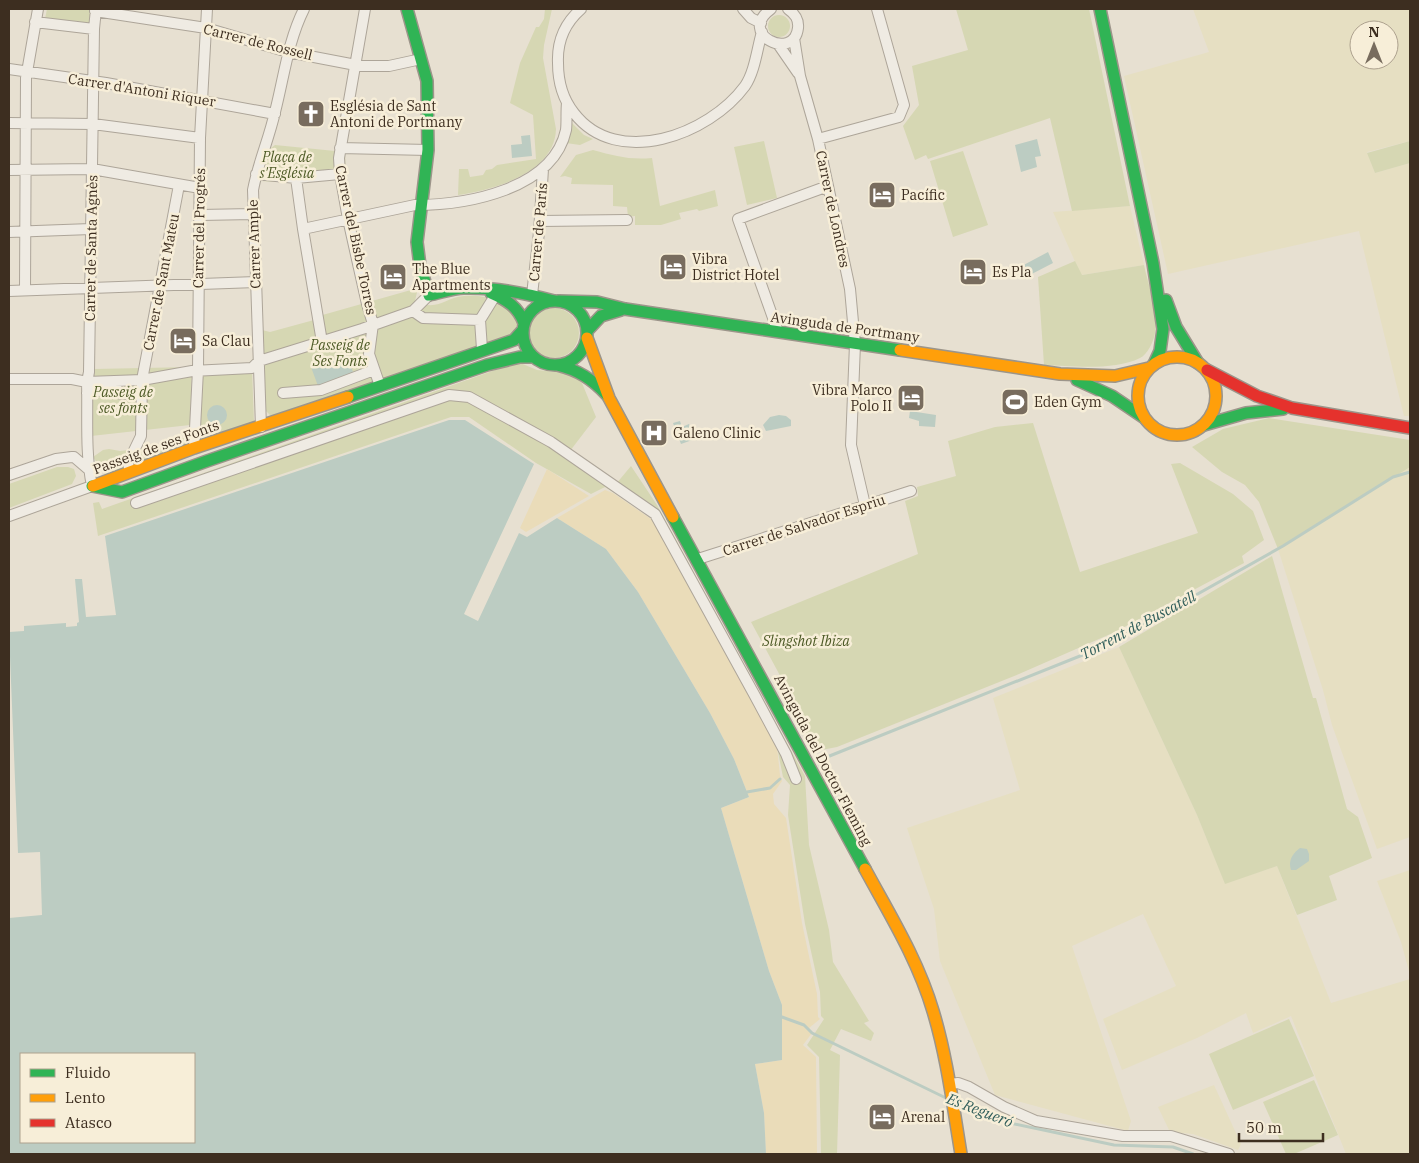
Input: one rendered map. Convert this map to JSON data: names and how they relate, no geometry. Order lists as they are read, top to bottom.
{
  "streets": {
    "main road": ["Avinguda de Portmany", "Passeig de ses Fonts", "Avinguda del Doctor Fleming"],
    "street": [
      "Carrer de Rossell",
      "Carrer d'Antoni Riquer",
      "Carrer de Londres",
      "Carrer del Progrés",
      "Carrer de París",
      "Carrer del Bisbe Torres",
      "Carrer Ample",
      "Carrer de Santa Agnès",
      "Carrer de Sant Mateu",
      "Carrer de Salvador Espriu"
    ]
  },
  "crossings": [
    ["Carrer de Rossell", "Carrer del Progrés"],
    ["Carrer de Rossell", "Carrer del Bisbe Torres"],
    ["Carrer de Rossell", "Carrer Ample"],
    ["Carrer de Rossell", "Carrer de Santa Agnès"],
    ["Carrer d'Antoni Riquer", "Carrer del Progrés"],
    ["Carrer d'Antoni Riquer", "Carrer Ample"],
    ["Carrer d'Antoni Riquer", "Carrer de Santa Agnès"],
    ["Carrer de Londres", "Avinguda de Portmany"],
    ["Carrer de Londres", "Carrer de Salvador Espriu"],
    ["Carrer del Progrés", "Passeig de ses Fonts"],
    ["Carrer Ample", "Passeig de ses Fonts"],
    ["Carrer de Santa Agnès", "Passeig de ses Fonts"],
    ["Avinguda de Portmany", "Passeig de ses Fonts"],
    ["Avinguda de Portmany", "Avinguda del Doctor Fleming"],
    ["Passeig de ses Fonts", "Avinguda del Doctor Fleming"],
    ["Carrer de Salvador Espriu", "Avinguda del Doctor Fleming"]
  ],
  "water": ["Torrent de Buscatell", "Es Regueró"],
  "parks": [
    "Plaça de s'Església",
    "Passeig de Ses Fonts",
    "Passeig de ses fonts",
    "Slingshot Ibiza"
  ],
  "places": {
    "church": ["Església de Sant Antoni de Portmany"],
    "hotel": [
      "Pacífic",
      "Vibra District Hotel",
      "Es Pla",
      "The Blue Apartments",
      "Sa Clau",
      "Vibra Marco Polo II",
      "Arenal"
    ],
    "sports": ["Eden Gym"],
    "hospital": ["Galeno Clinic"]
  },
  "legend": ["Fluido", "Lento", "Atasco"],
  "scale_bar": "50 m",
  "north": "top"
}
